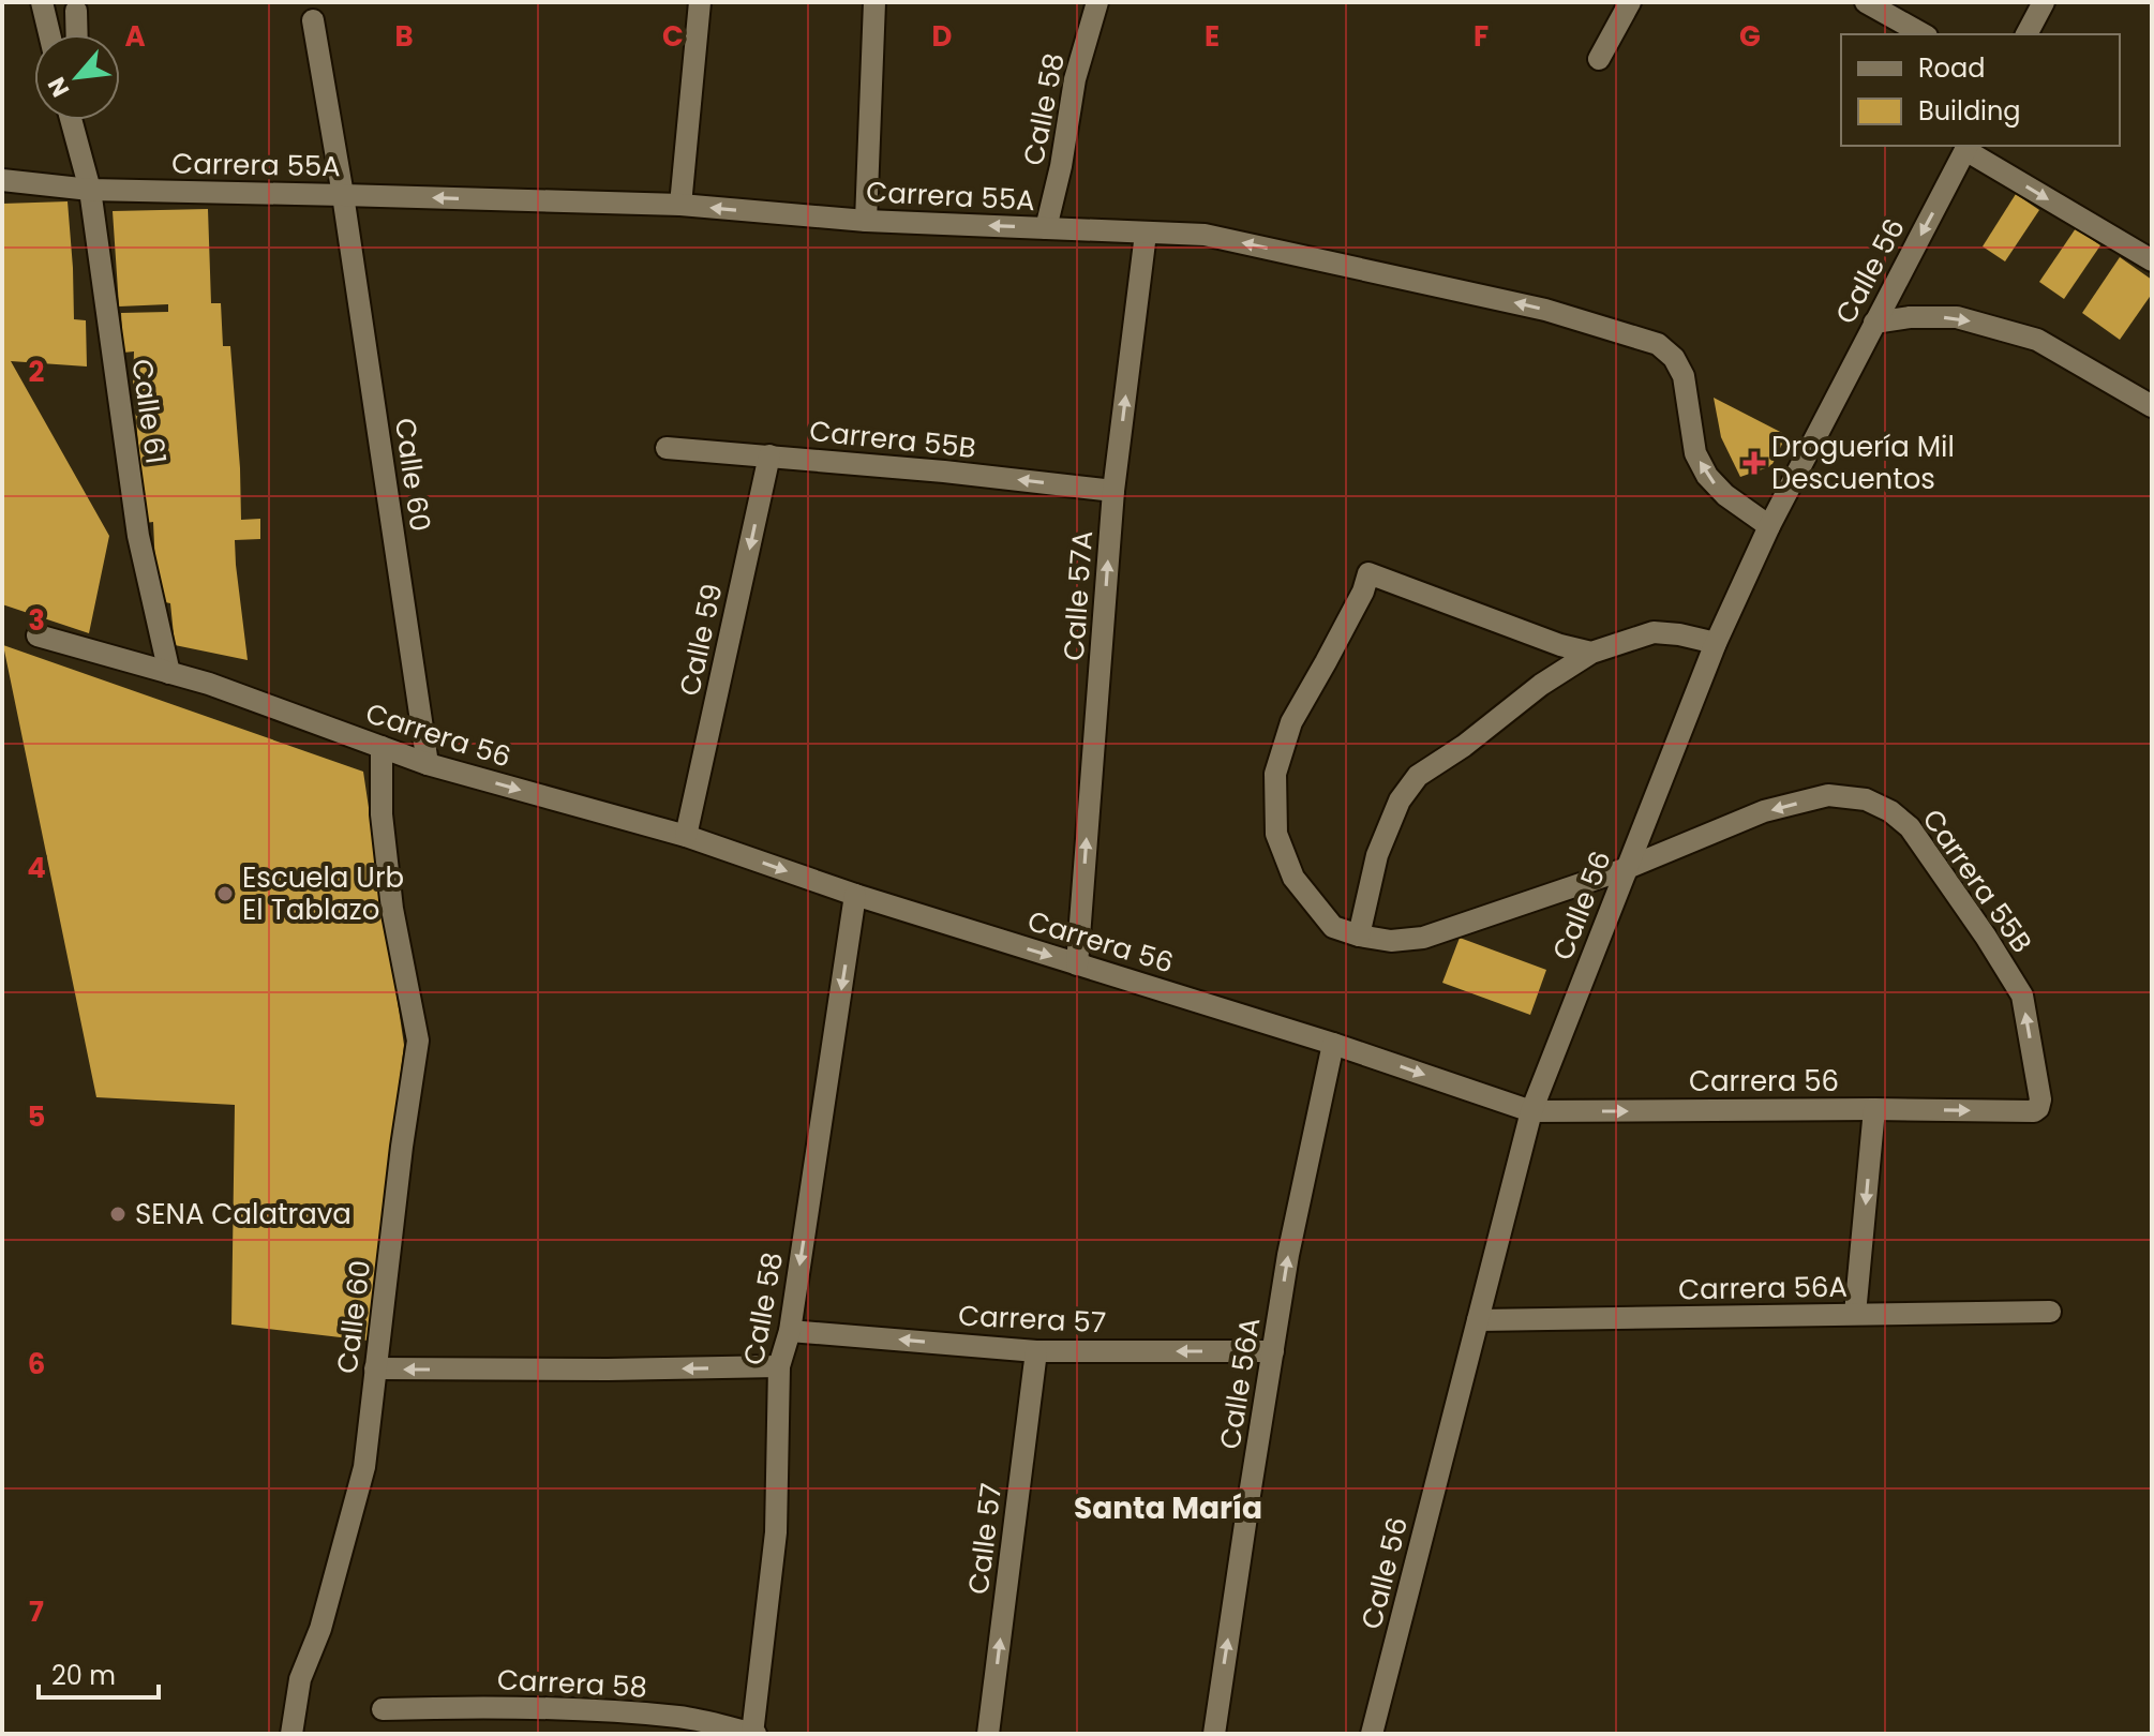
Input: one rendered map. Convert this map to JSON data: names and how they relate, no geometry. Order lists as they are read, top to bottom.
{
  "streets": {
    "street": [
      "Calle 58",
      "Carrera 55A",
      "Calle 56",
      "Calle 61",
      "Carrera 55B",
      "Calle 60",
      "Calle 57A",
      "Calle 59",
      "Carrera 56",
      "Carrera 56A",
      "Carrera 57",
      "Calle 56A",
      "Calle 57",
      "Carrera 58"
    ]
  },
  "crossings": [
    ["Calle 58", "Carrera 55A"],
    ["Calle 58", "Carrera 56"],
    ["Calle 58", "Carrera 57"],
    ["Calle 58", "Carrera 58"],
    ["Carrera 55A", "Calle 56"],
    ["Carrera 55A", "Calle 61"],
    ["Carrera 55A", "Calle 60"],
    ["Carrera 55A", "Calle 57A"],
    ["Calle 56", "Carrera 55B"],
    ["Calle 56", "Carrera 56"],
    ["Calle 56", "Carrera 56A"],
    ["Calle 61", "Carrera 56"],
    ["Carrera 55B", "Calle 57A"],
    ["Carrera 55B", "Calle 59"],
    ["Carrera 55B", "Carrera 56"],
    ["Calle 60", "Carrera 56"],
    ["Calle 57A", "Carrera 56"],
    ["Calle 59", "Carrera 56"],
    ["Carrera 56", "Calle 56A"],
    ["Carrera 57", "Calle 56A"],
    ["Carrera 57", "Calle 57"]
  ],
  "one_way": [
    "Calle 58",
    "Carrera 55A",
    "Carrera 55B",
    "Calle 57A",
    "Calle 59",
    "Carrera 56",
    "Carrera 57",
    "Calle 56A",
    "Calle 57"
  ],
  "districts": ["Santa María"],
  "places": {
    "health": ["Droguería Mil Descuentos"],
    "other": ["Escuela Urb El Tablazo", "SENA Calatrava"]
  },
  "legend": ["Road", "Building"],
  "scale_bar": "20 m",
  "north": "bottom left",
  "grid": {
    "columns": [
      "A",
      "B",
      "C",
      "D",
      "E",
      "F",
      "G"
    ],
    "rows": [
      "2",
      "3",
      "4",
      "5",
      "6",
      "7"
    ]
  }
}
